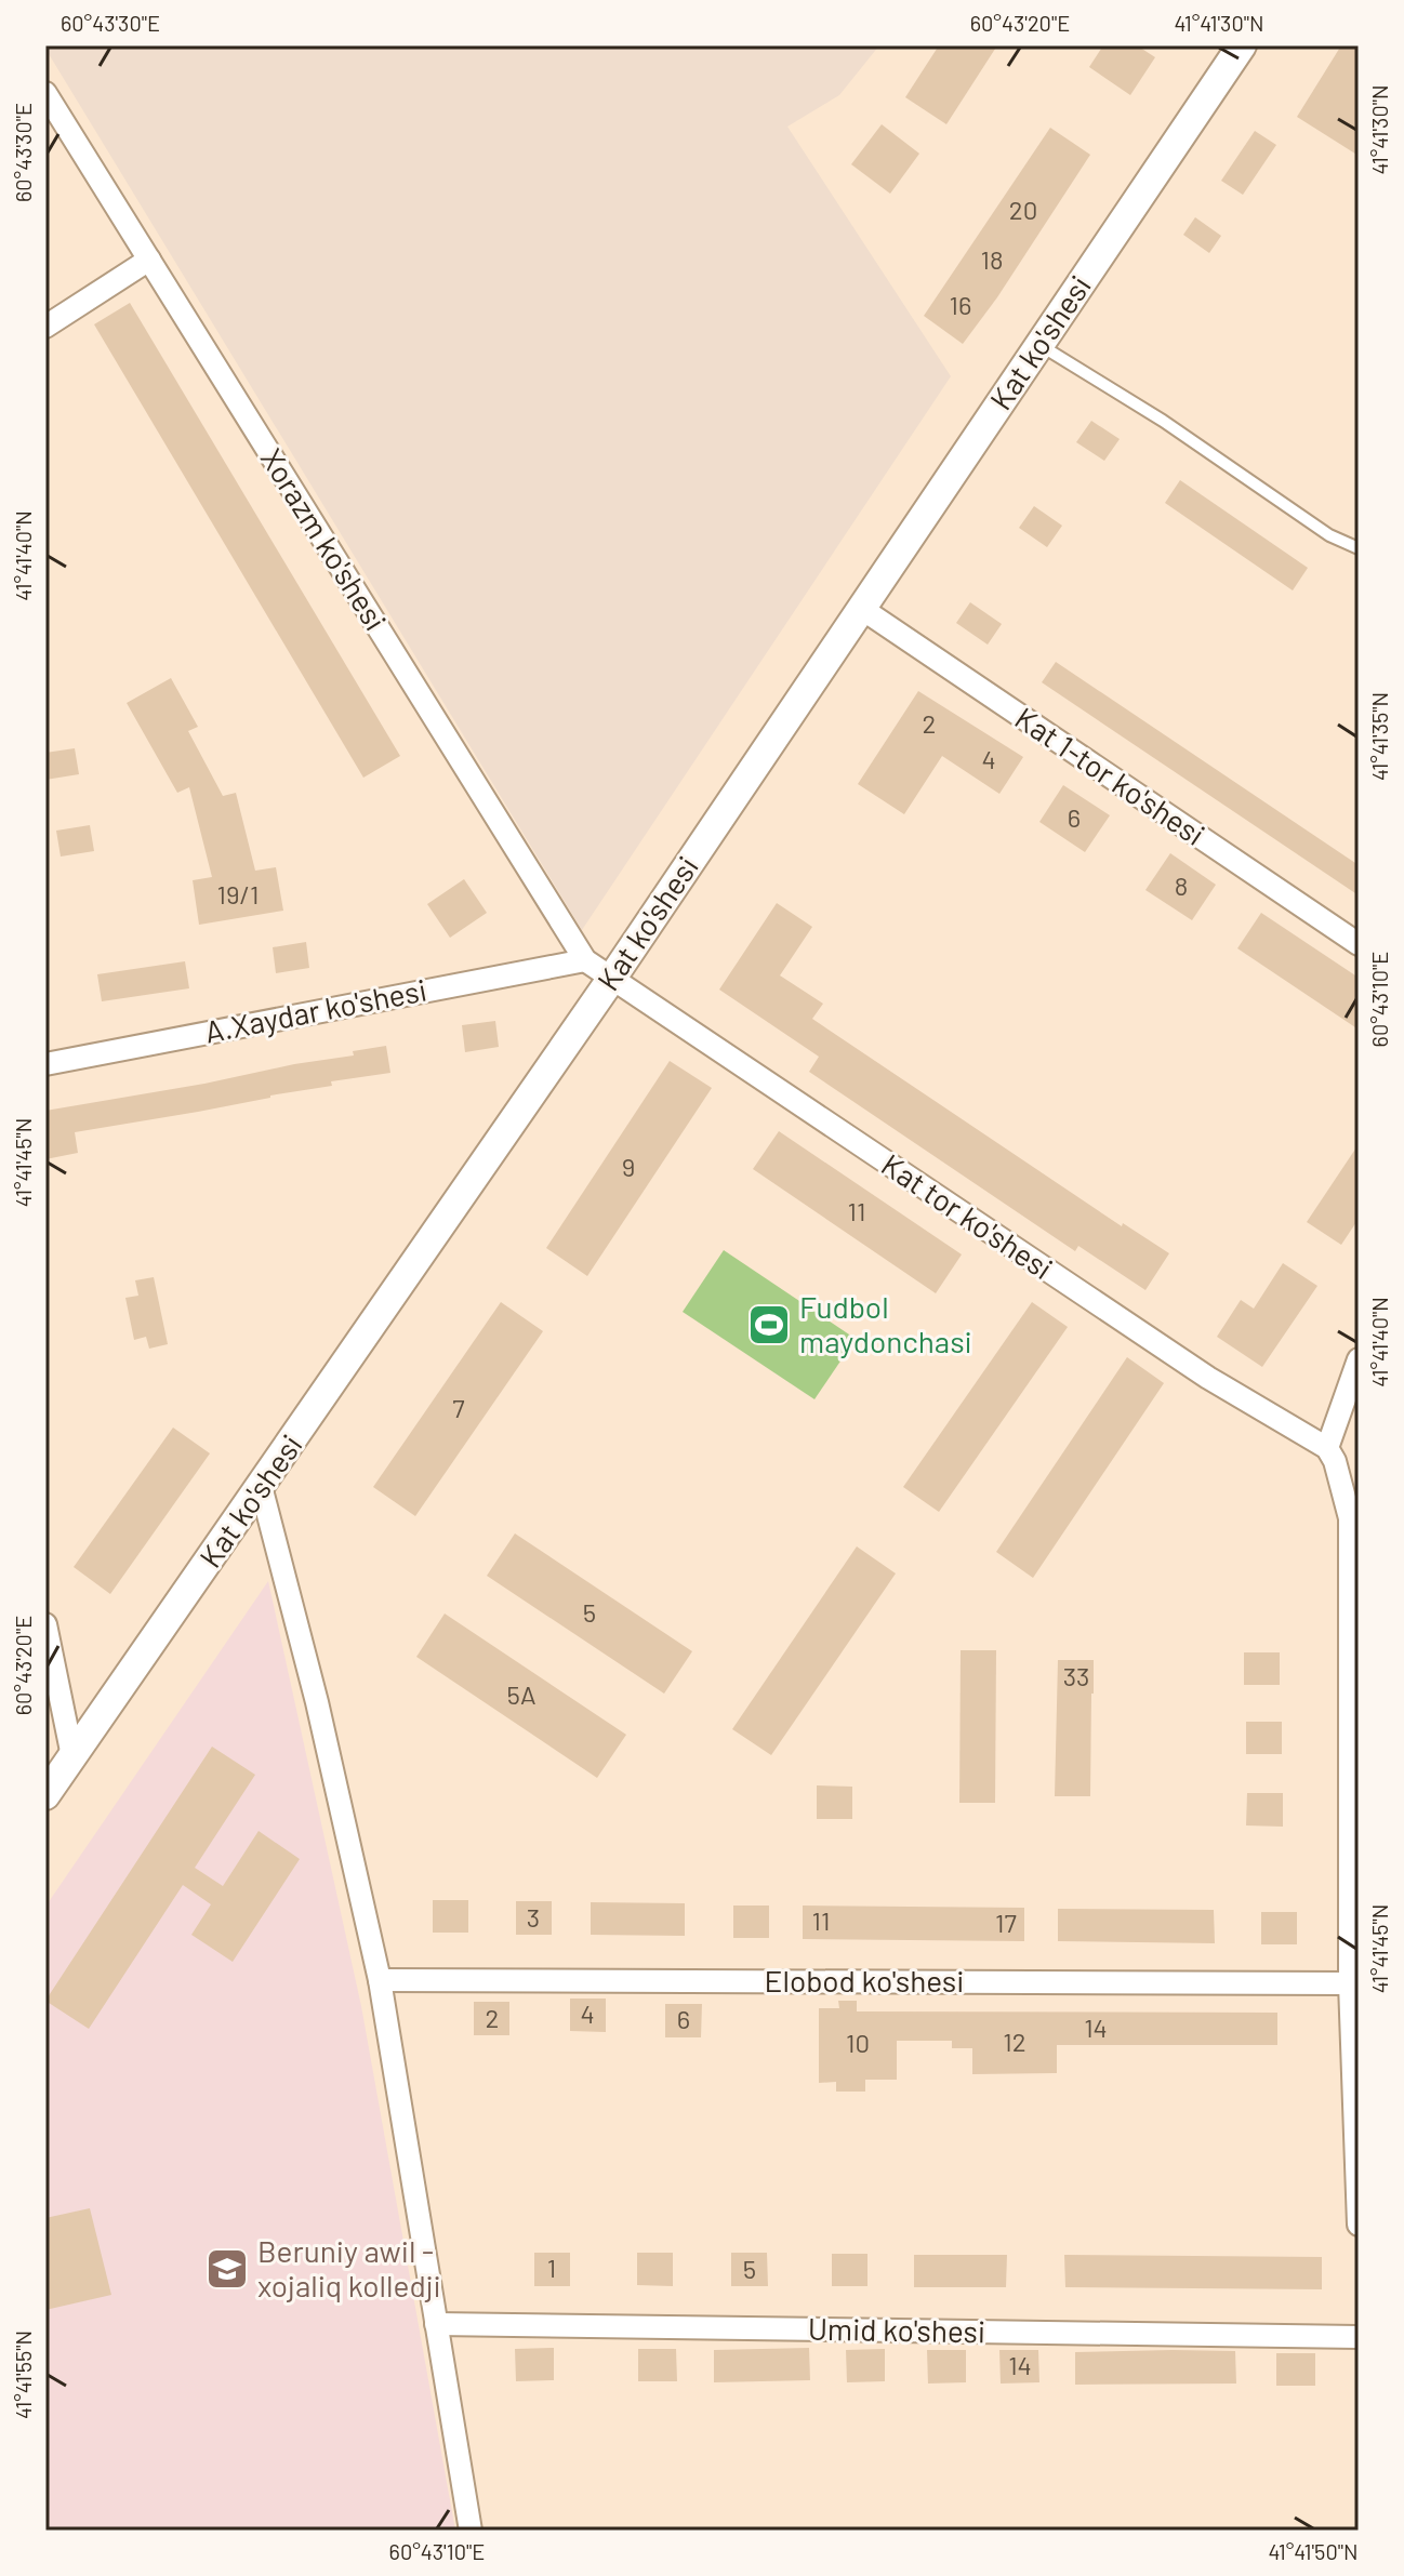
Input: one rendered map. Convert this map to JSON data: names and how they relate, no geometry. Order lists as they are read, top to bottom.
{
  "streets": {
    "street": [
      "Kat ko'shesi",
      "Xorazm ko'shesi",
      "Kat 1-tor ko'shesi",
      "A.Xaydar ko'shesi",
      "Kat tor ko'shesi",
      "Elobod ko'shesi",
      "Umid ko'shesi"
    ]
  },
  "crossings": [
    ["Kat ko'shesi", "Xorazm ko'shesi"],
    ["Kat ko'shesi", "Kat 1-tor ko'shesi"],
    ["Kat ko'shesi", "Kat tor ko'shesi"],
    ["Xorazm ko'shesi", "A.Xaydar ko'shesi"],
    ["Xorazm ko'shesi", "Kat tor ko'shesi"]
  ],
  "places": {
    "sports": ["Fudbol maydonchasi"],
    "school or university": ["Beruniy awil - xojaliq kolledji"]
  },
  "house_numbers": [
    "20",
    "18",
    "16",
    "2",
    "4",
    "6",
    "8",
    "19/1",
    "9",
    "11",
    "7",
    "5",
    "33",
    "5A",
    "3",
    "11",
    "17",
    "4",
    "2",
    "6",
    "14",
    "12",
    "10",
    "1",
    "5",
    "14"
  ],
  "coordinates": [
    "60°43'30\"E",
    "60°43'20\"E",
    "41°41'30\"N",
    "41°41'40\"N",
    "41°41'35\"N",
    "60°43'10\"E",
    "41°41'45\"N",
    "41°41'55\"N",
    "41°41'50\"N"
  ]
}
